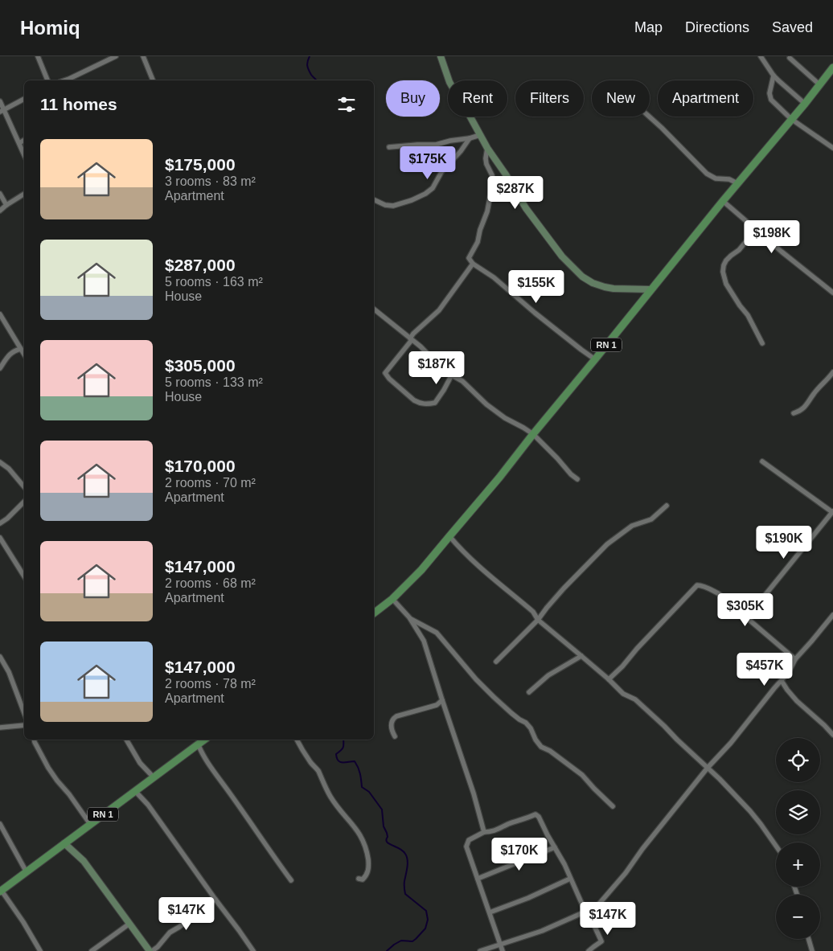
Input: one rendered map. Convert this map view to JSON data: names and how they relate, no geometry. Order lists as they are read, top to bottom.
{
  "streets": {
    "main road": ["RN 1"]
  },
  "page": {
    "header": "Homiq",
    "nav": ["Map", "Directions", "Saved"],
    "chip": [
      "Buy",
      "Rent",
      "Filters",
      "New",
      "Apartment"
    ],
    "heading": "11 homes",
    "list": [
      {
        "name": "$175,000",
        "note": "3 rooms · 83 m² · Apartment"
      },
      {
        "name": "$287,000",
        "note": "5 rooms · 163 m² · House"
      },
      {
        "name": "$305,000",
        "note": "5 rooms · 133 m² · House"
      },
      {
        "name": "$170,000",
        "note": "2 rooms · 70 m² · Apartment"
      },
      {
        "name": "$147,000",
        "note": "2 rooms · 68 m² · Apartment"
      },
      {
        "name": "$147,000",
        "note": "2 rooms · 78 m² · Apartment"
      }
    ],
    "price": [
      "$175K",
      "$287K",
      "$198K",
      "$155K",
      "$187K",
      "$190K",
      "$305K",
      "$457K",
      "$170K",
      "$147K",
      "$147K"
    ],
    "map_buttons": ["+", "−"]
  }
}
